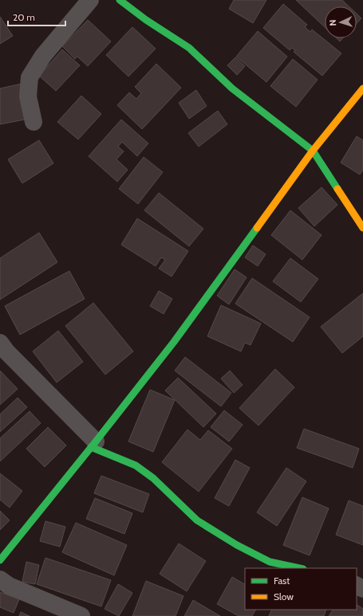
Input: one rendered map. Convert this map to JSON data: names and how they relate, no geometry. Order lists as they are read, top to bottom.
{
  "legend": ["Fast", "Slow"],
  "scale_bar": "20 m",
  "north": "left"
}
